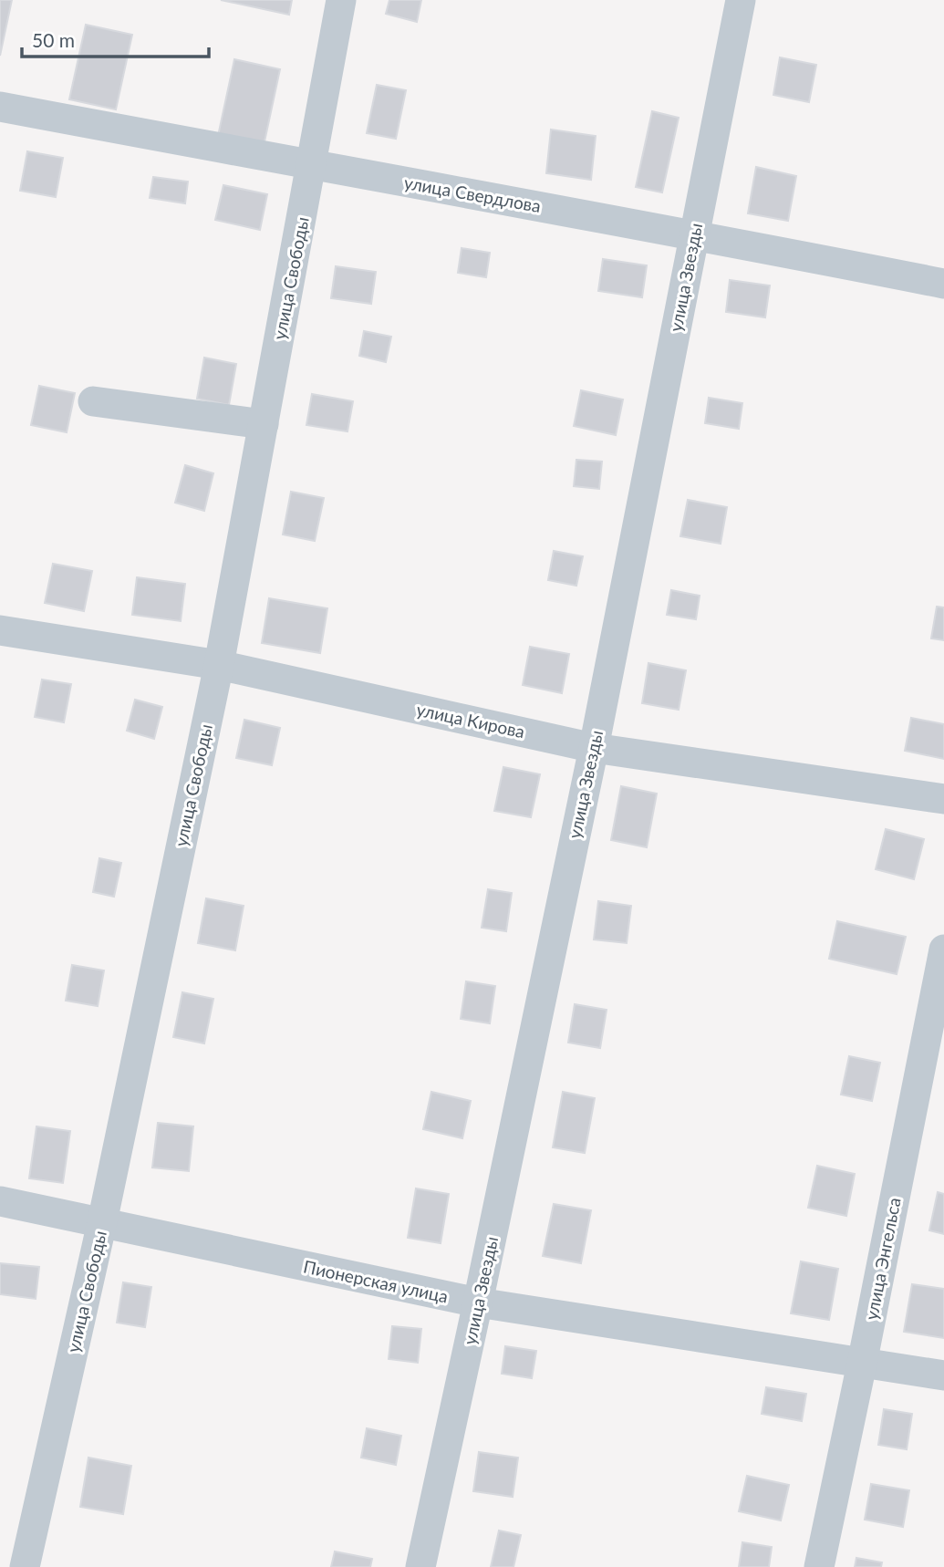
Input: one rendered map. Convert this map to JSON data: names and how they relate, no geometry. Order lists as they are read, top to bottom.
{
  "streets": {
    "street": [
      "улица Свердлова",
      "улица Звезды",
      "улица Свободы",
      "улица Кирова",
      "улица Энгельса",
      "Пионерская улица"
    ]
  },
  "crossings": [
    ["улица Свердлова", "улица Звезды"],
    ["улица Свердлова", "улица Свободы"],
    ["улица Звезды", "улица Кирова"],
    ["улица Звезды", "Пионерская улица"],
    ["улица Свободы", "улица Кирова"],
    ["улица Свободы", "Пионерская улица"],
    ["улица Энгельса", "Пионерская улица"]
  ],
  "scale_bar": "50 m"
}
